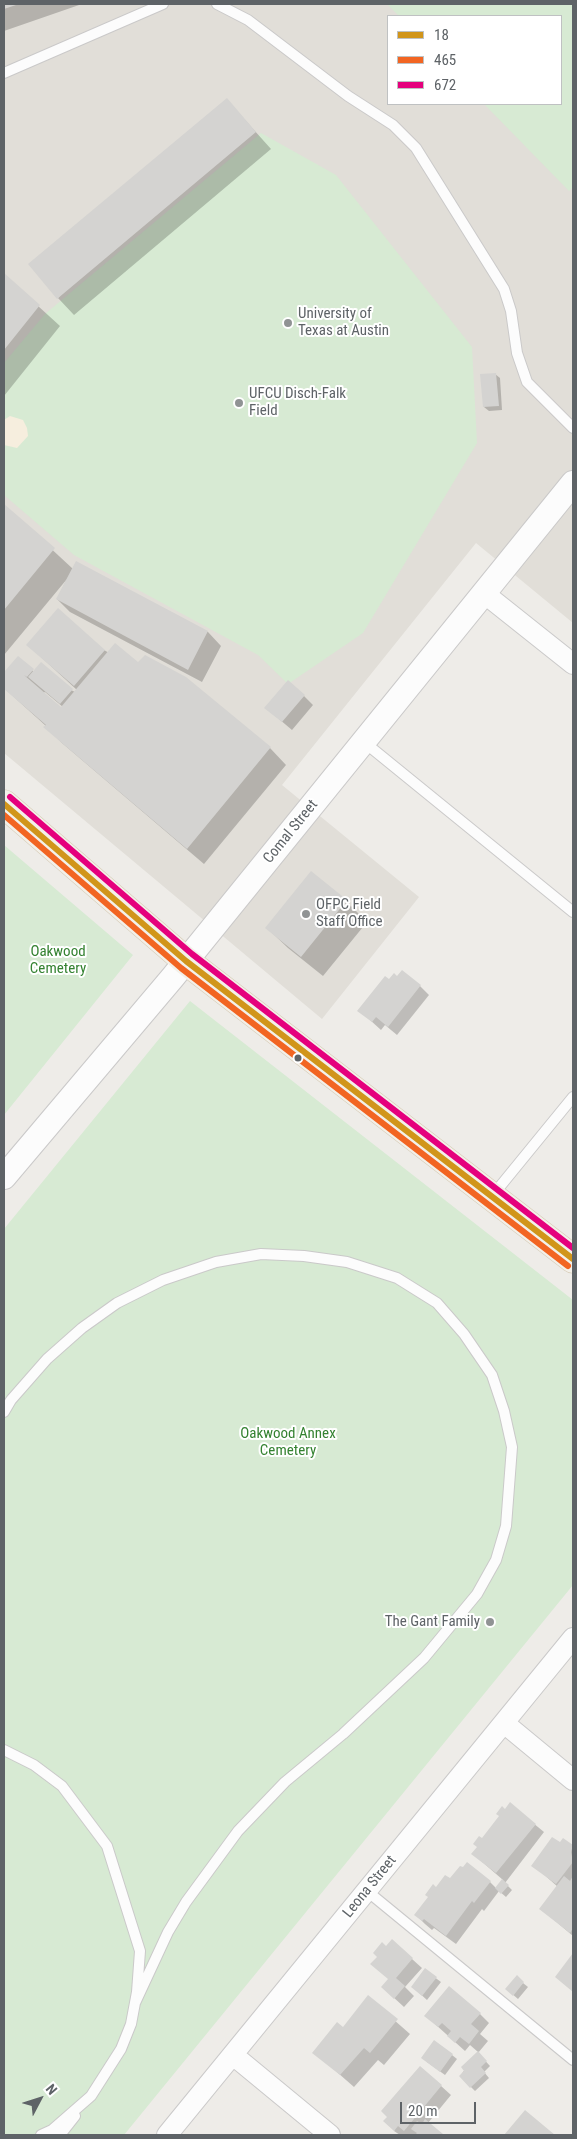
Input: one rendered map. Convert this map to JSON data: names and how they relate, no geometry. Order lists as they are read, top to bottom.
{
  "streets": {
    "street": ["Comal Street", "Leona Street"]
  },
  "parks": ["Oakwood Cemetery", "Oakwood Annex Cemetery"],
  "places": [
    "University of Texas at Austin",
    "UFCU Disch-Falk Field",
    "OFPC Field Staff Office",
    "The Gant Family"
  ],
  "lines": ["transit line 672", "transit line 18", "transit line 465"],
  "legend": ["18", "465", "672"],
  "scale_bar": "20 m",
  "north": "top right"
}
